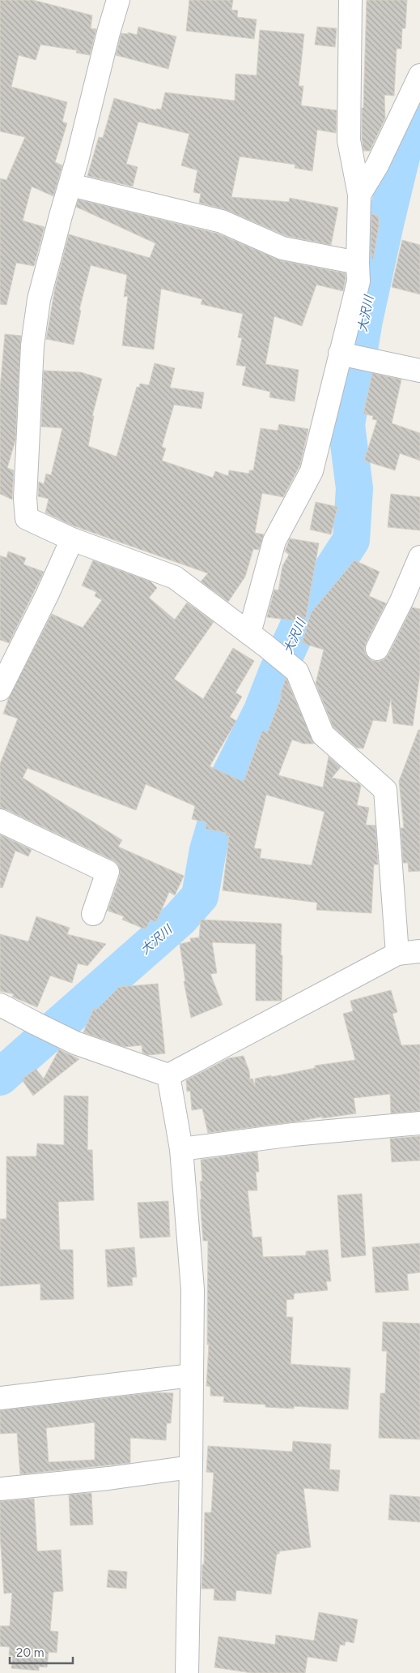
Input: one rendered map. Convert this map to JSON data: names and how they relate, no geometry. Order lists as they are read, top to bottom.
{
  "water": ["大沢川"],
  "scale_bar": "20 m"
}
